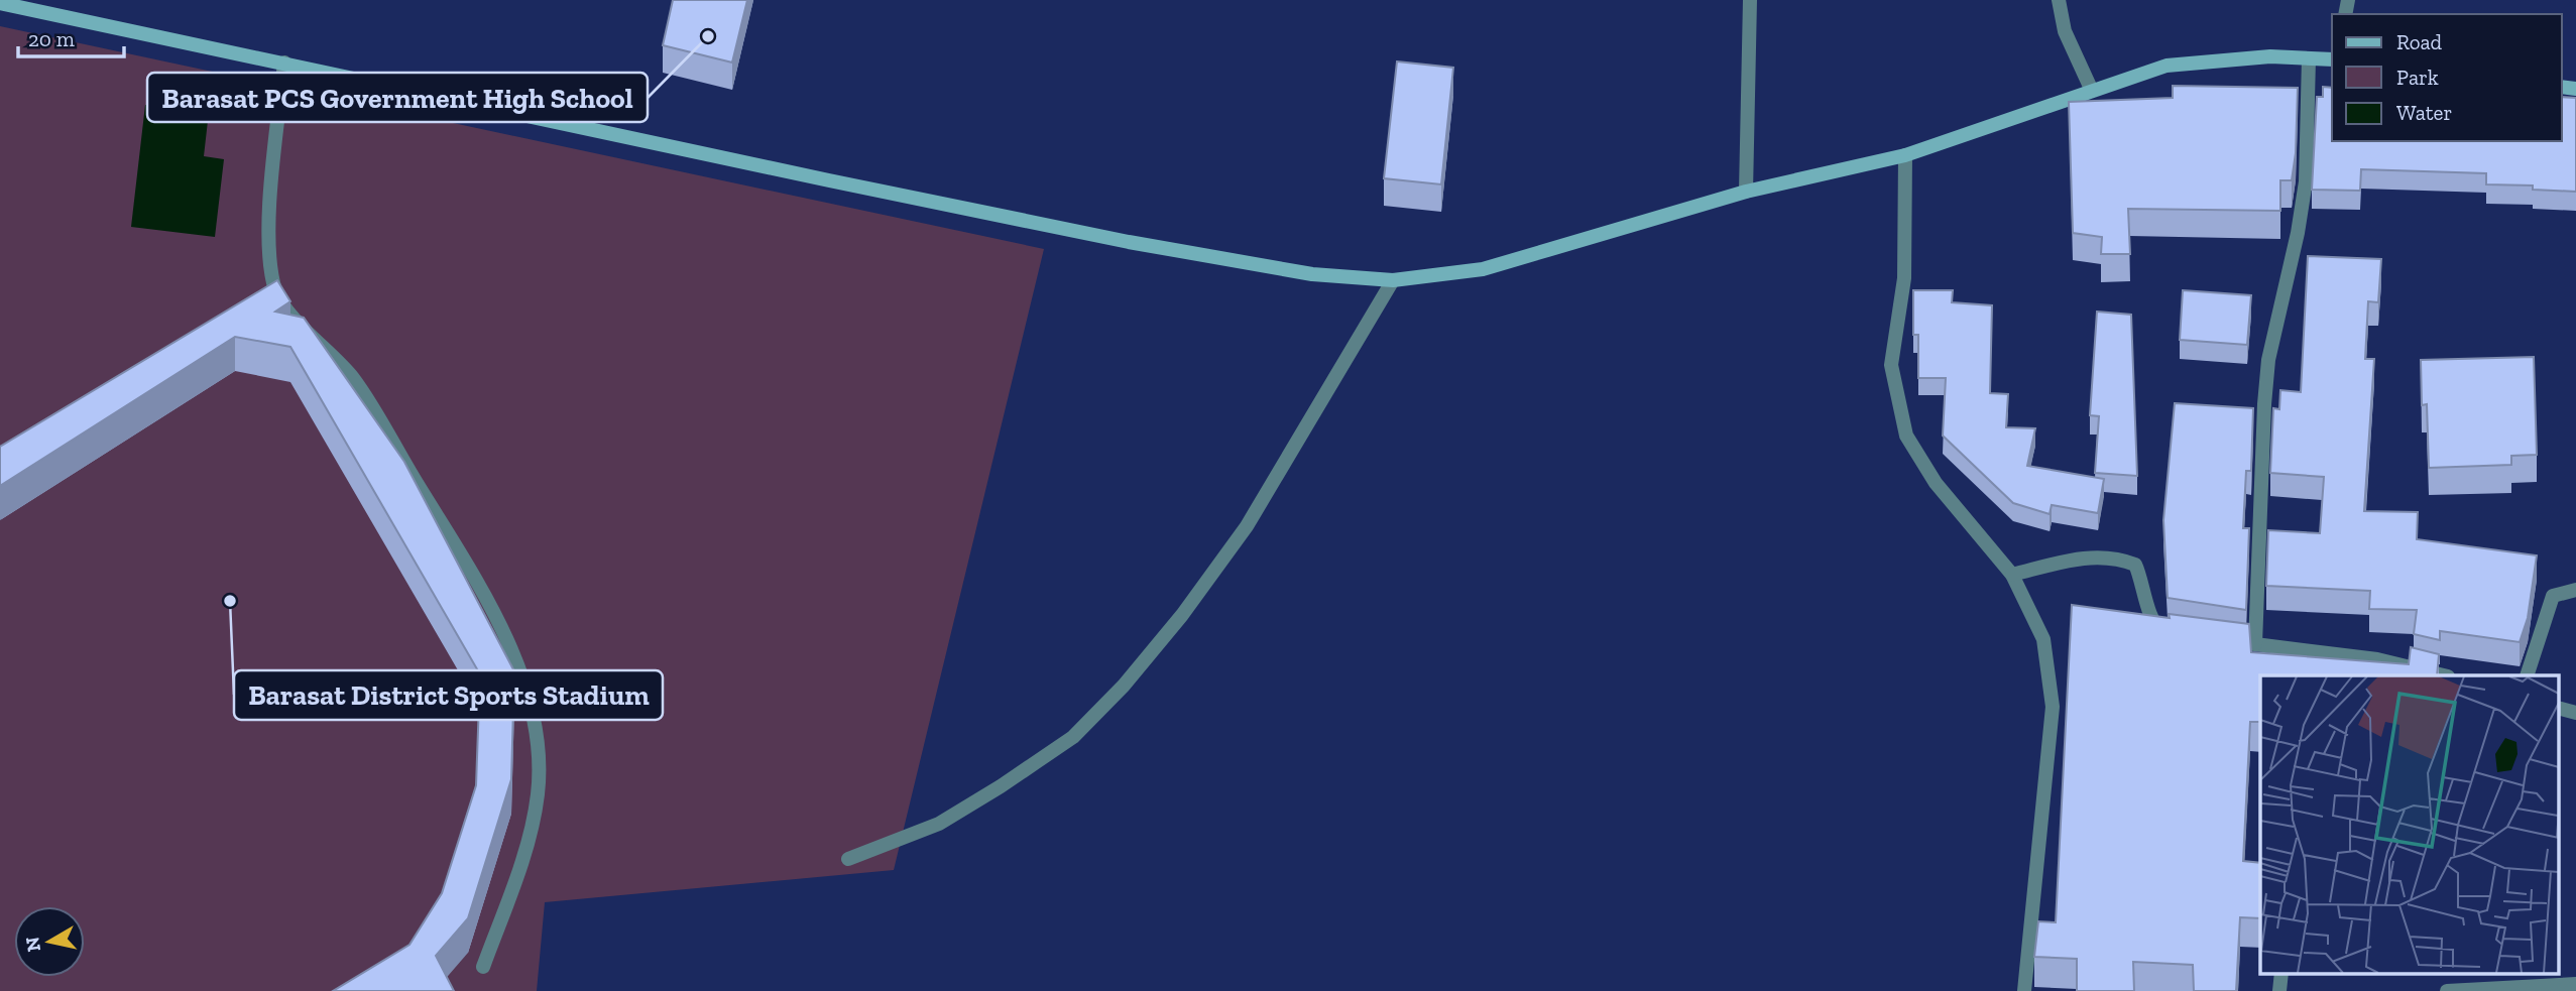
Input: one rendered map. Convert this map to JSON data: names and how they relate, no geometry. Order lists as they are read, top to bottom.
{
  "places": ["Barasat PCS Government High School", "Barasat District Sports Stadium"],
  "legend": ["Road", "Park", "Water"],
  "scale_bar": "20 m",
  "north": "left"
}
